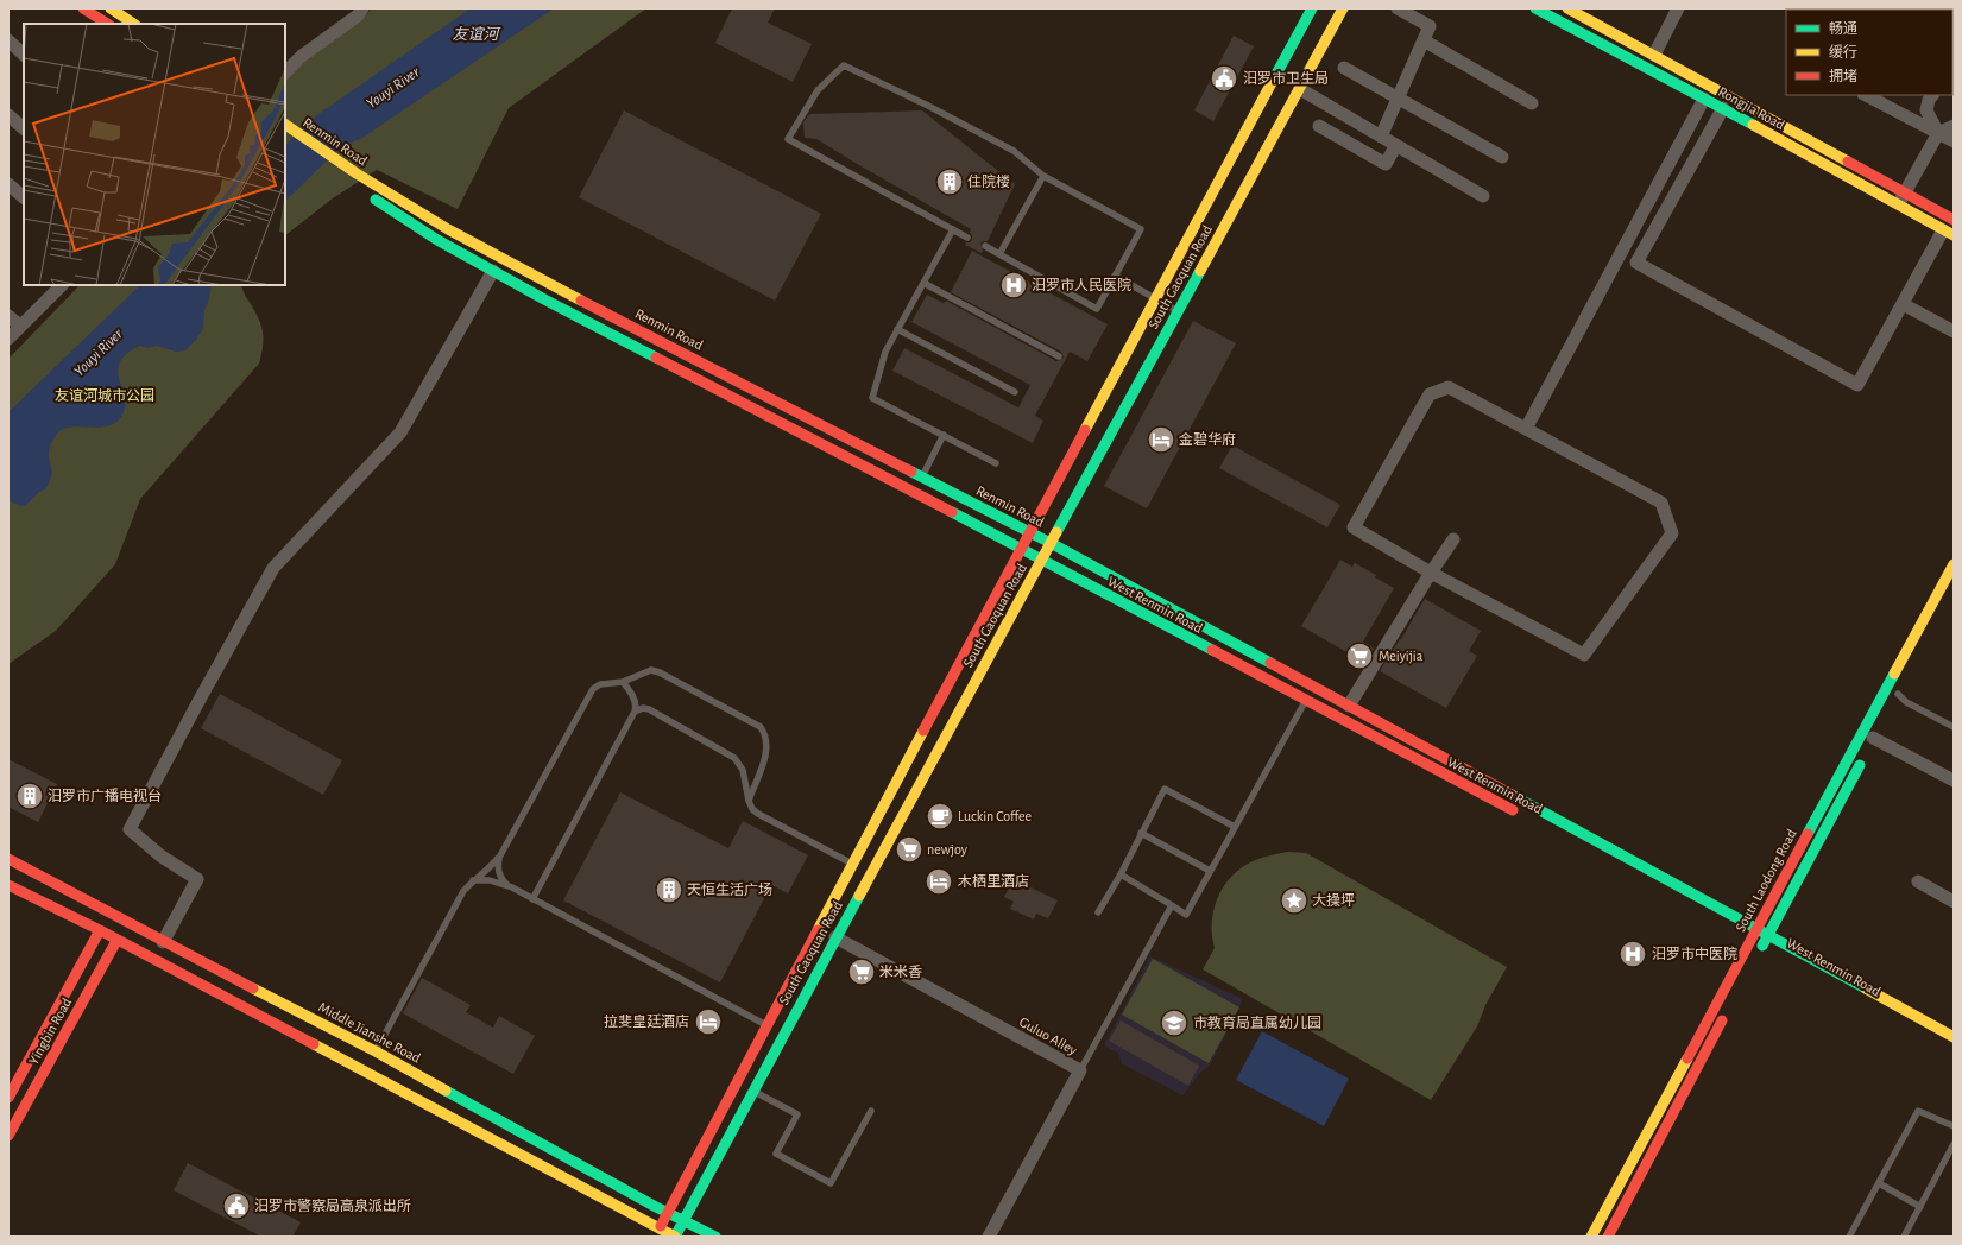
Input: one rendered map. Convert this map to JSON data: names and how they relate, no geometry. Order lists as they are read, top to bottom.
{
  "streets": {
    "street": [
      "Rongjia Road",
      "Renmin Road",
      "South Gaoquan Road",
      "West Renmin Road",
      "South Laodong Road",
      "Yingbin Road",
      "Middle Jianshe Road",
      "Guluo Alley"
    ]
  },
  "crossings": [
    ["Renmin Road", "South Gaoquan Road"],
    ["Renmin Road", "West Renmin Road"],
    ["South Gaoquan Road", "West Renmin Road"],
    ["South Gaoquan Road", "Middle Jianshe Road"],
    ["South Gaoquan Road", "Guluo Alley"],
    ["West Renmin Road", "South Laodong Road"]
  ],
  "water": ["友谊河", "Youyi River"],
  "parks": ["友谊河城市公园"],
  "places": {
    "public building": ["汨罗市卫生局", "汨罗市警察局高泉派出所"],
    "building": ["住院楼", "汨罗市广播电视台", "天恒生活广场"],
    "hospital": ["汨罗市人民医院", "汨罗市中医院"],
    "hotel": ["金碧华府", "木栖里酒店", "拉斐皇廷酒店"],
    "supermarket": ["Meiyijia", "newjoy", "米米香"],
    "cafe": ["Luckin Coffee"],
    "place": ["大操坪"],
    "school or university": ["市教育局直属幼儿园"]
  },
  "legend": ["畅通", "缓行", "拥堵"]
}
